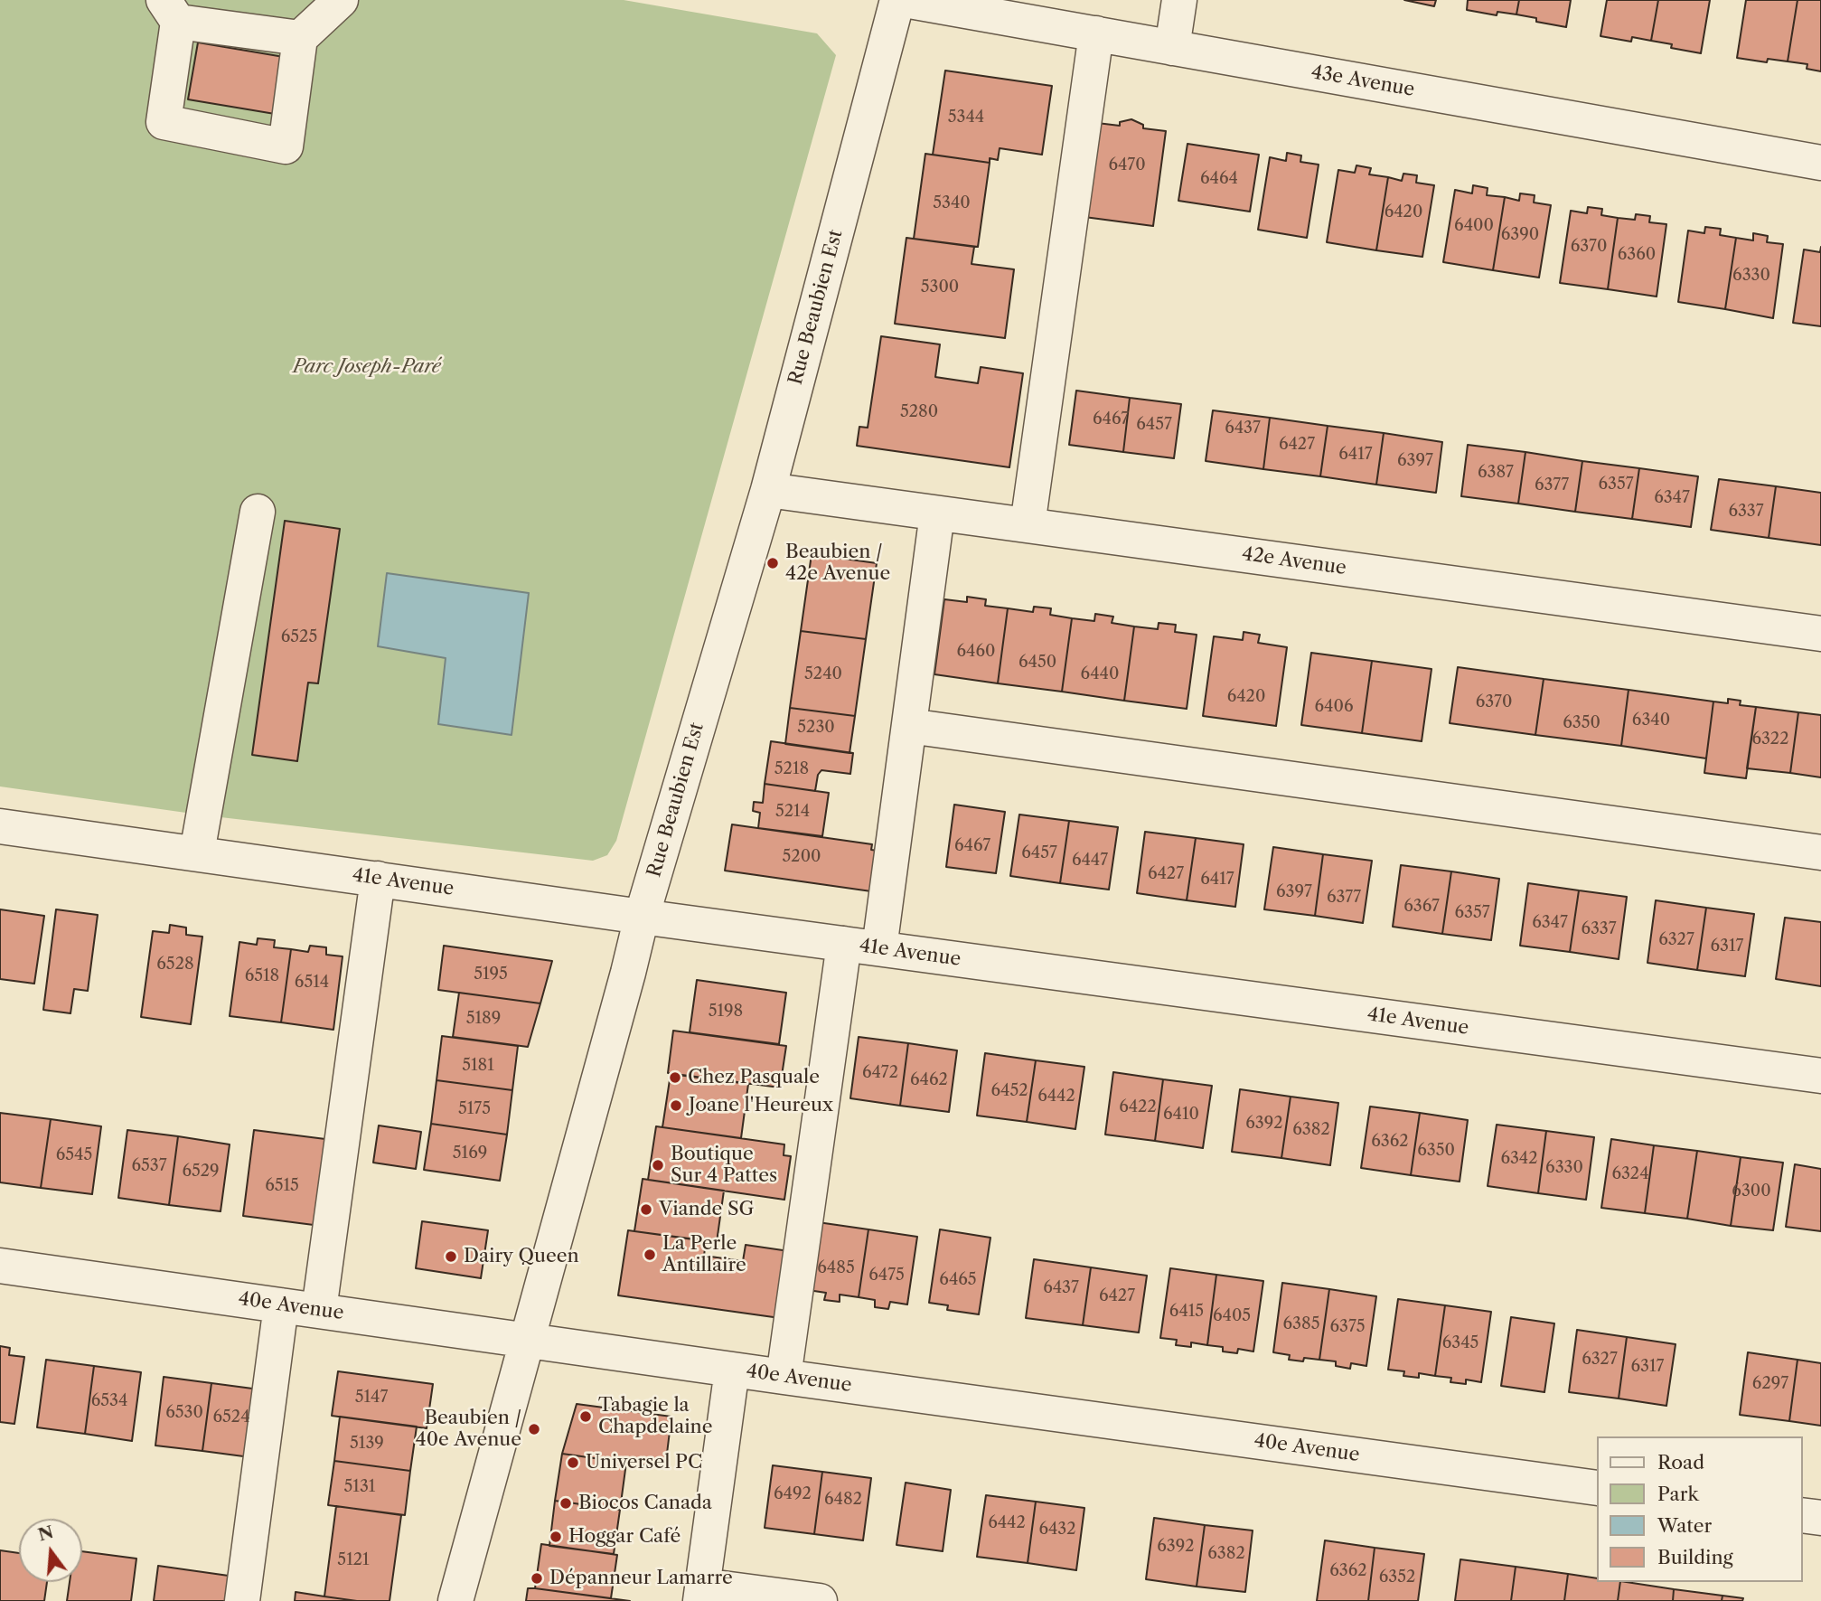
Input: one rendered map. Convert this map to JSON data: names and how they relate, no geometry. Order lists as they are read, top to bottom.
{
  "streets": {
    "street": [
      "43e Avenue",
      "Rue Beaubien Est",
      "42e Avenue",
      "41e Avenue",
      "40e Avenue"
    ]
  },
  "crossings": [
    ["Rue Beaubien Est", "42e Avenue"],
    ["Rue Beaubien Est", "41e Avenue"],
    ["Rue Beaubien Est", "40e Avenue"]
  ],
  "parks": ["Parc Joseph-Paré"],
  "places": [
    "Beaubien / 42e Avenue",
    "Chez Pasquale",
    "Joane l'Heureux",
    "Boutique Sur 4 Pattes",
    "Viande SG",
    "La Perle Antillaire",
    "Dairy Queen",
    "Tabagie la Chapdelaine",
    "Beaubien / 40e Avenue",
    "Universel PC",
    "Biocos Canada",
    "Hoggar Café",
    "Dépanneur Lamarre"
  ],
  "house_numbers": [
    "5344",
    "6470",
    "6464",
    "5340",
    "6420",
    "6400",
    "6390",
    "6370",
    "6360",
    "6330",
    "5300",
    "5280",
    "6467",
    "6457",
    "6437",
    "6427",
    "6417",
    "6397",
    "6387",
    "6357",
    "6377",
    "6347",
    "6337",
    "6525",
    "6460",
    "6450",
    "5240",
    "6440",
    "6420",
    "6370",
    "6406",
    "6340",
    "6350",
    "5230",
    "6322",
    "5218",
    "5214",
    "6467",
    "6457",
    "5200",
    "6447",
    "6427",
    "6417",
    "6397",
    "6377",
    "6367",
    "6357",
    "6347",
    "6337",
    "6327",
    "6317",
    "6528",
    "5195",
    "6518",
    "6514",
    "5198",
    "5189",
    "5181",
    "6472",
    "6462",
    "6452",
    "6442",
    "6422",
    "5175",
    "6410",
    "6392",
    "6382",
    "6362",
    "6350",
    "5169",
    "6545",
    "6342",
    "6537",
    "6330",
    "6529",
    "6324",
    "6515",
    "6300",
    "6485",
    "6475",
    "6465",
    "6437",
    "6427",
    "6415",
    "6405",
    "6385",
    "6375",
    "6345",
    "6327",
    "6317",
    "6297",
    "5147",
    "6534",
    "6530",
    "6524",
    "5139",
    "5131",
    "6492",
    "6482",
    "6442",
    "6432",
    "6392",
    "6382",
    "5121",
    "6362",
    "6352"
  ],
  "legend": [
    "Road",
    "Park",
    "Water",
    "Building"
  ],
  "north": "top"
}
